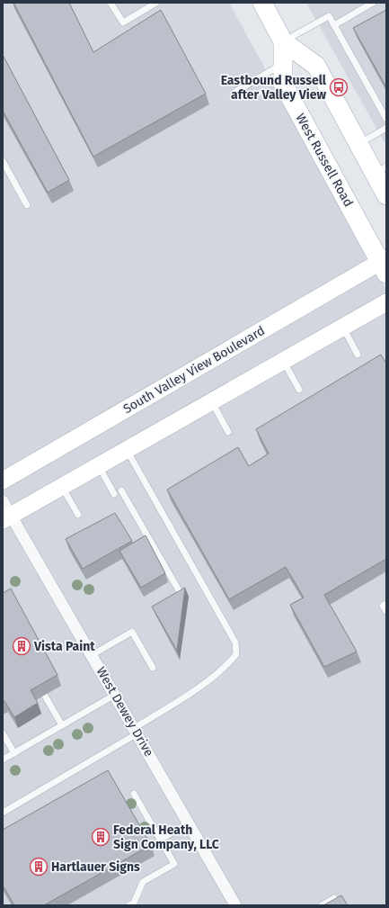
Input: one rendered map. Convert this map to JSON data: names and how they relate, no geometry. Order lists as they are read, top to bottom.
{
  "streets": {
    "main road": ["West Russell Road", "South Valley View Boulevard"],
    "street": ["West Dewey Drive"]
  },
  "crossings": [
    ["West Russell Road", "South Valley View Boulevard"]
  ],
  "places": {
    "bus stop": ["Eastbound Russell after Valley View"],
    "building": ["Vista Paint", "Federal Heath Sign Company, LLC", "Hartlauer Signs"]
  }
}
